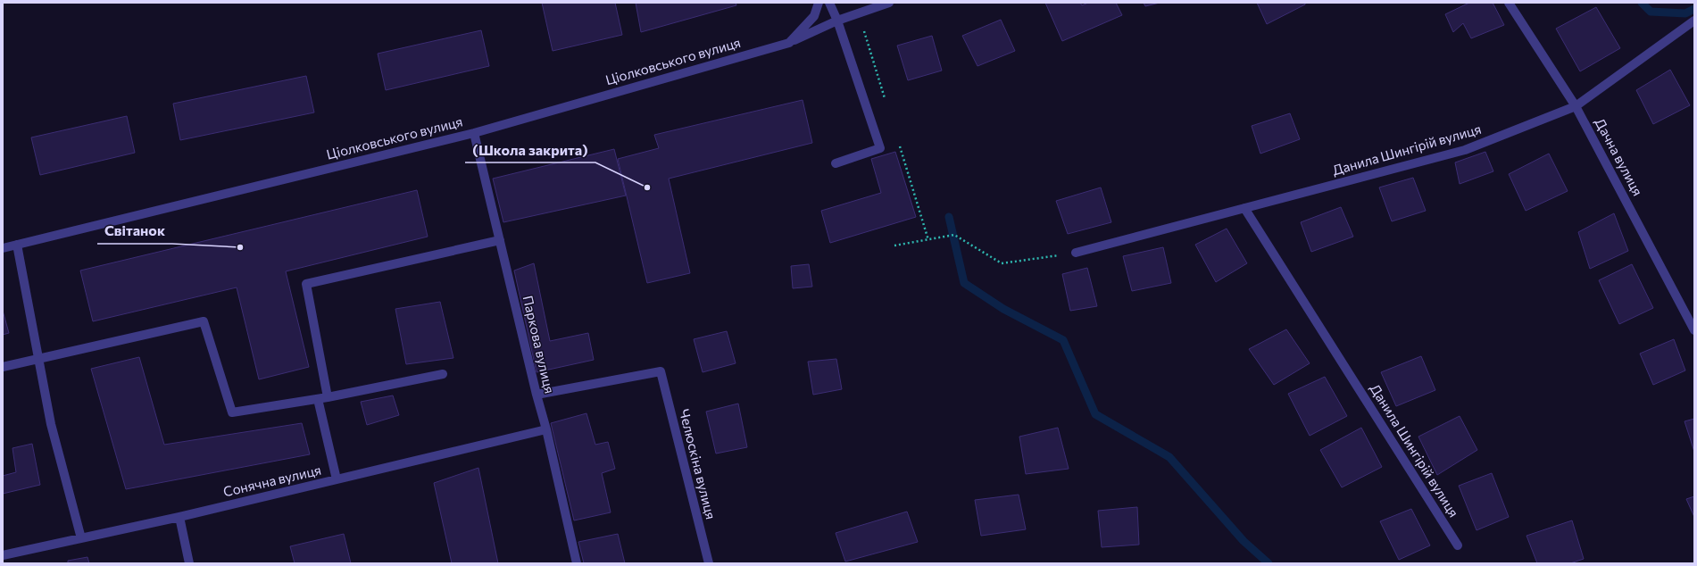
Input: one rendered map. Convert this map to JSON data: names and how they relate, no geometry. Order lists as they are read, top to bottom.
{
  "streets": {
    "street": [
      "Ціолковського вулиця",
      "Данила Шингірій вулиця",
      "Дачна вулиця",
      "Паркова вулиця",
      "Челюскіна вулиця",
      "Сонячна вулиця"
    ]
  },
  "crossings": [
    ["Ціолковського вулиця", "Паркова вулиця"],
    ["Данила Шингірій вулиця", "Дачна вулиця"],
    ["Паркова вулиця", "Челюскіна вулиця"],
    ["Паркова вулиця", "Сонячна вулиця"]
  ],
  "places": ["(Школа закрита)", "Світанок"]
}
